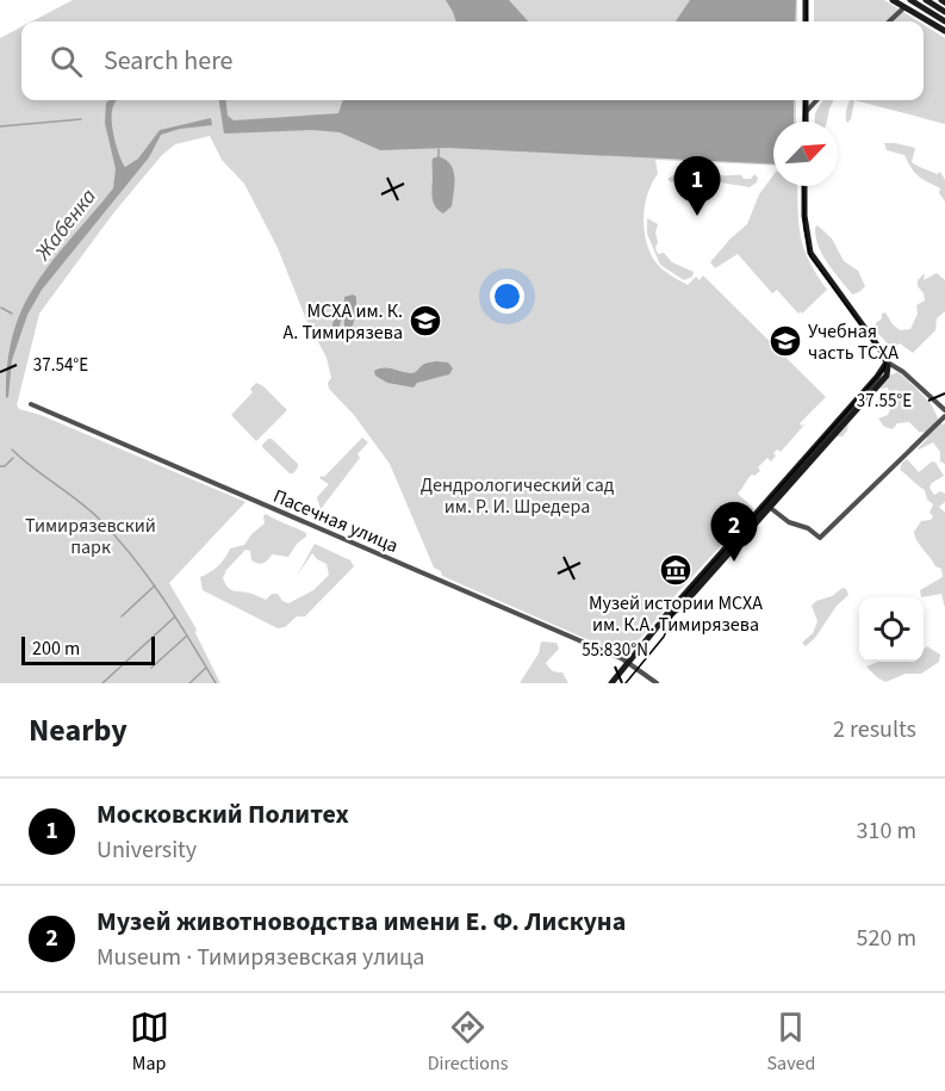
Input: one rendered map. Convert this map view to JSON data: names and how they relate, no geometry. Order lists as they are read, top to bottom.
{
  "streets": {
    "street": ["Пасечная улица"]
  },
  "water": ["Жабенка"],
  "parks": ["Дендрологический сад им. Р. И. Шредера", "Тимирязевский парк"],
  "places": {
    "school or university": ["МСХА им. К. А. Тимирязева", "Учебная часть ТСХА"],
    "museum": ["Музей истории МСХА им. К.А. Тимирязева"]
  },
  "scale_bar": "200 m",
  "north": "top right",
  "page": {
    "search": "Search here",
    "pins": ["1", "2"],
    "scale": "200 m",
    "heading": ["Nearby", "2 results"],
    "list": [
      {
        "mark": "1",
        "name": "Московский Политех",
        "note": "University",
        "value": "310 m"
      },
      {
        "mark": "2",
        "name": "Музей животноводства имени Е. Ф. Лискуна",
        "note": "Museum · Тимирязевская улица",
        "value": "520 m"
      }
    ],
    "nav": ["Map", "Directions", "Saved"]
  },
  "coordinates": ["37.54°E", "37.55°E", "55.830°N"]
}
